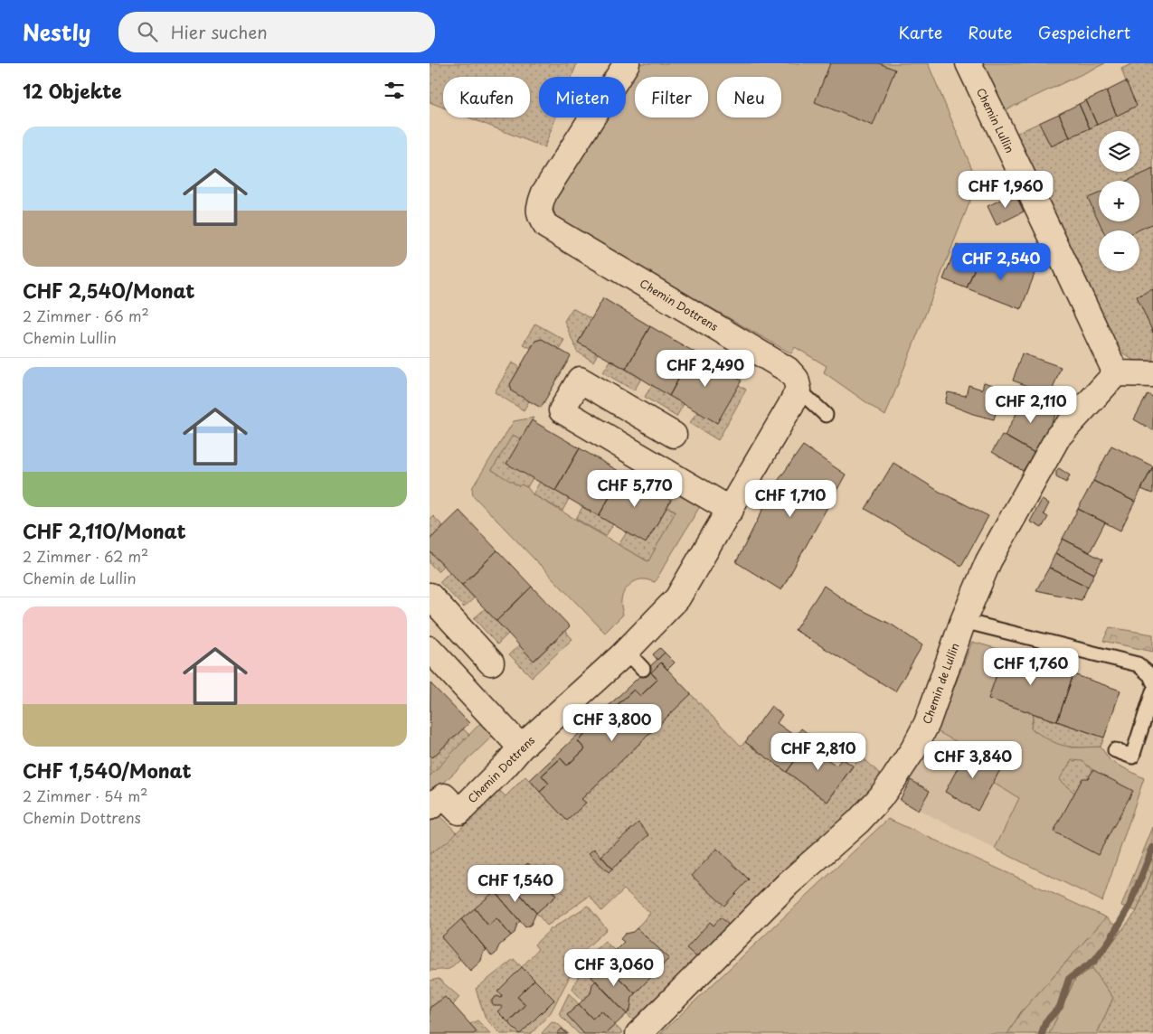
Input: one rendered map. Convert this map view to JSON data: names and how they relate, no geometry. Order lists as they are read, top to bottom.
{
  "streets": {
    "street": ["Chemin Lullin", "Chemin Dottrens", "Chemin de Lullin"]
  },
  "crossings": [
    ["Chemin Lullin", "Chemin de Lullin"]
  ],
  "page": {
    "header": "Nestly",
    "search": "Hier suchen",
    "nav": ["Karte", "Route", "Gespeichert"],
    "heading": "12 Objekte",
    "chip": [
      "Kaufen",
      "Mieten",
      "Filter",
      "Neu"
    ],
    "list": [
      {
        "name": "CHF 2,540/Monat",
        "note": "2 Zimmer · 66 m² · Chemin Lullin"
      },
      {
        "name": "CHF 2,110/Monat",
        "note": "2 Zimmer · 62 m² · Chemin de Lullin"
      },
      {
        "name": "CHF 1,540/Monat",
        "note": "2 Zimmer · 54 m² · Chemin Dottrens"
      }
    ],
    "map_buttons": ["+", "−"],
    "price": [
      "CHF 1,960",
      "CHF 2,540",
      "CHF 2,490",
      "CHF 2,110",
      "CHF 5,770",
      "CHF 1,710",
      "CHF 1,760",
      "CHF 3,800",
      "CHF 2,810",
      "CHF 3,840",
      "CHF 1,540",
      "CHF 3,060"
    ]
  }
}
